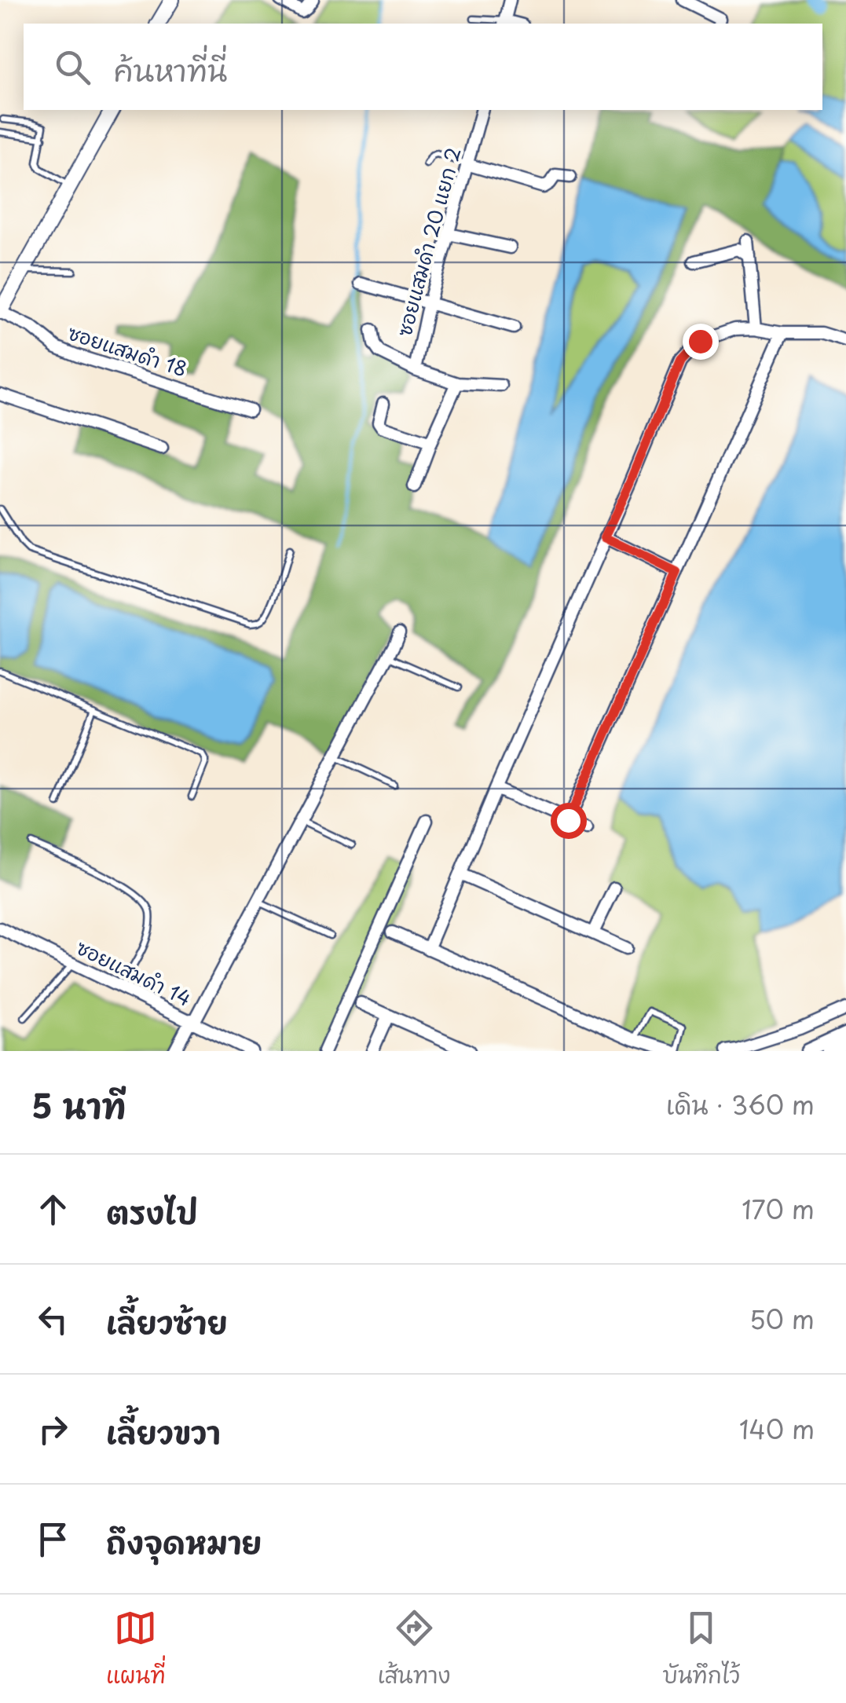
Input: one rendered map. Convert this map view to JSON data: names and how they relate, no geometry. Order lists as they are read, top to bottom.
{
  "streets": {
    "street": ["ซอยแสมดำ 20 แยก 2", "ซอยแสมดำ 18", "ซอยแสมดำ 14"]
  },
  "page": {
    "search": "ค้นหาที่นี่",
    "heading": ["5 นาที", "เดิน · 360 m"],
    "list": [
      ["ตรงไป", "170 m"],
      ["เลี้ยวซ้าย", "50 m"],
      ["เลี้ยวขวา", "140 m"],
      "ถึงจุดหมาย"
    ],
    "nav": ["แผนที่", "เส้นทาง", "บันทึกไว้"]
  }
}
